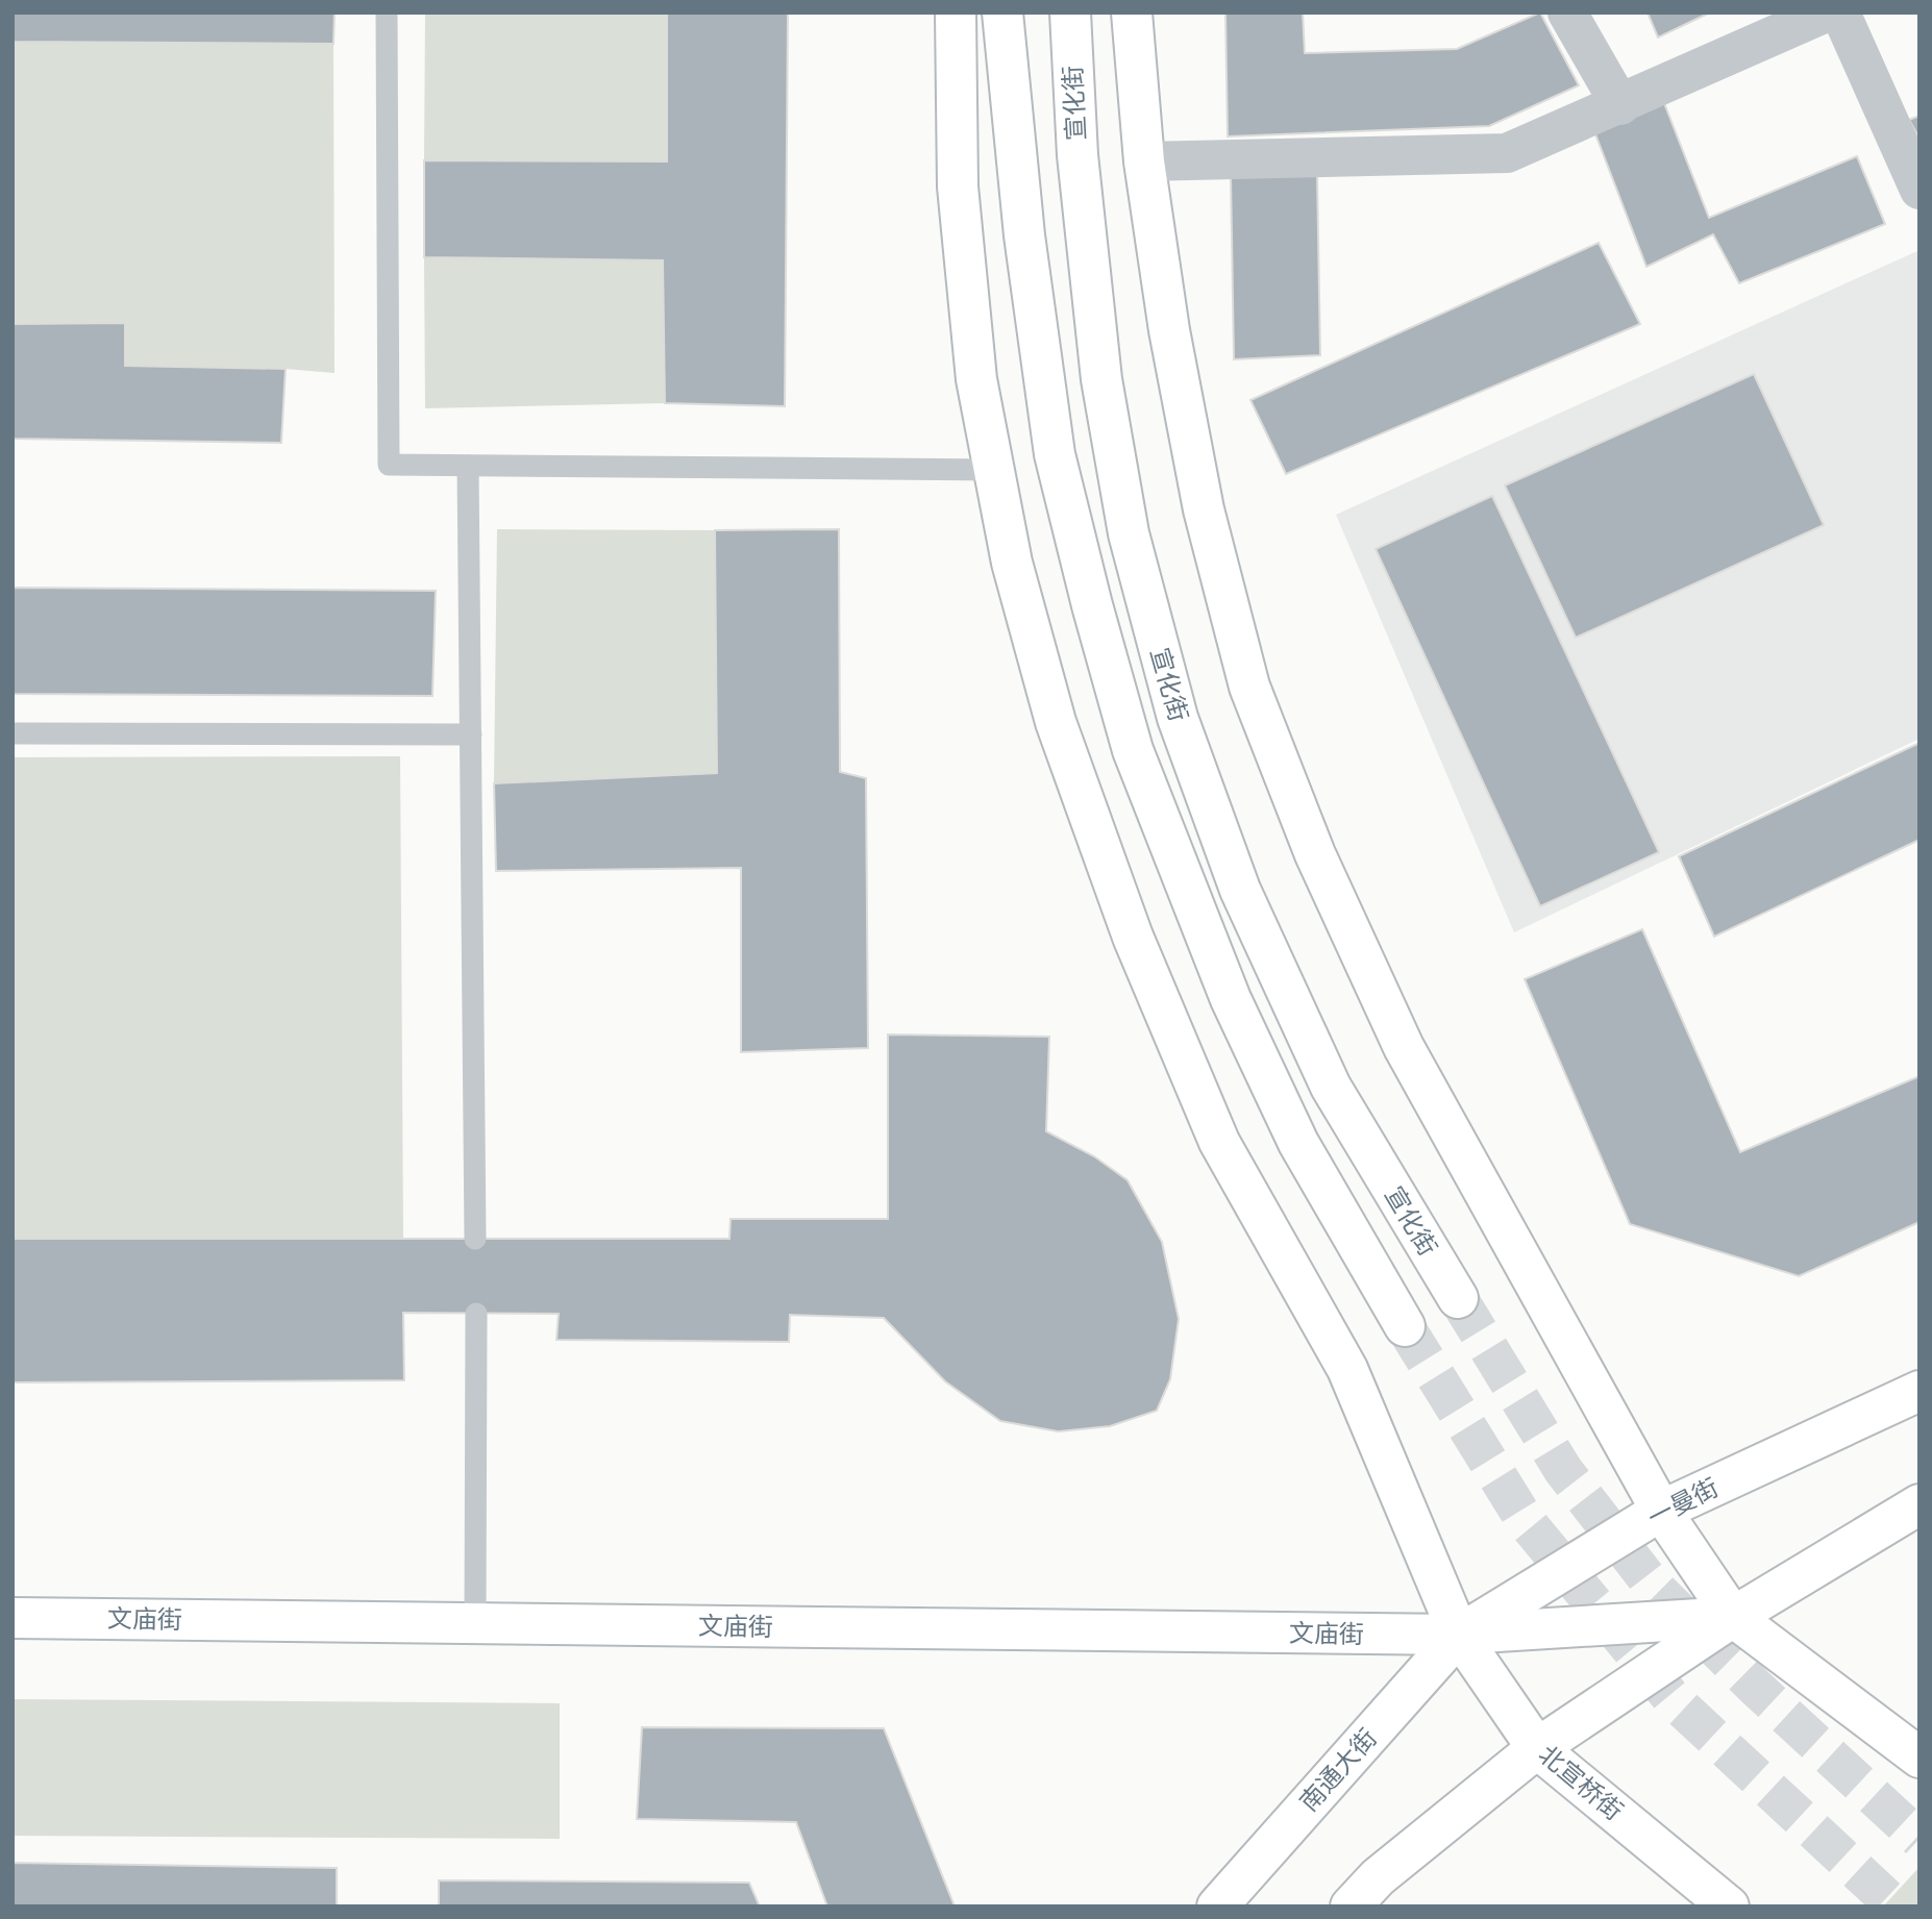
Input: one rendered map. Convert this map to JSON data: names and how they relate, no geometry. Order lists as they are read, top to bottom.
{
  "streets": {
    "main road": [
      "宣化街",
      "一曼街",
      "文庙街",
      "南通大街",
      "北宣桥街"
    ]
  },
  "crossings": [
    ["一曼街", "文庙街"],
    ["一曼街", "南通大街"],
    ["一曼街", "北宣桥街"],
    ["文庙街", "南通大街"],
    ["文庙街", "北宣桥街"],
    ["南通大街", "北宣桥街"]
  ]
}
